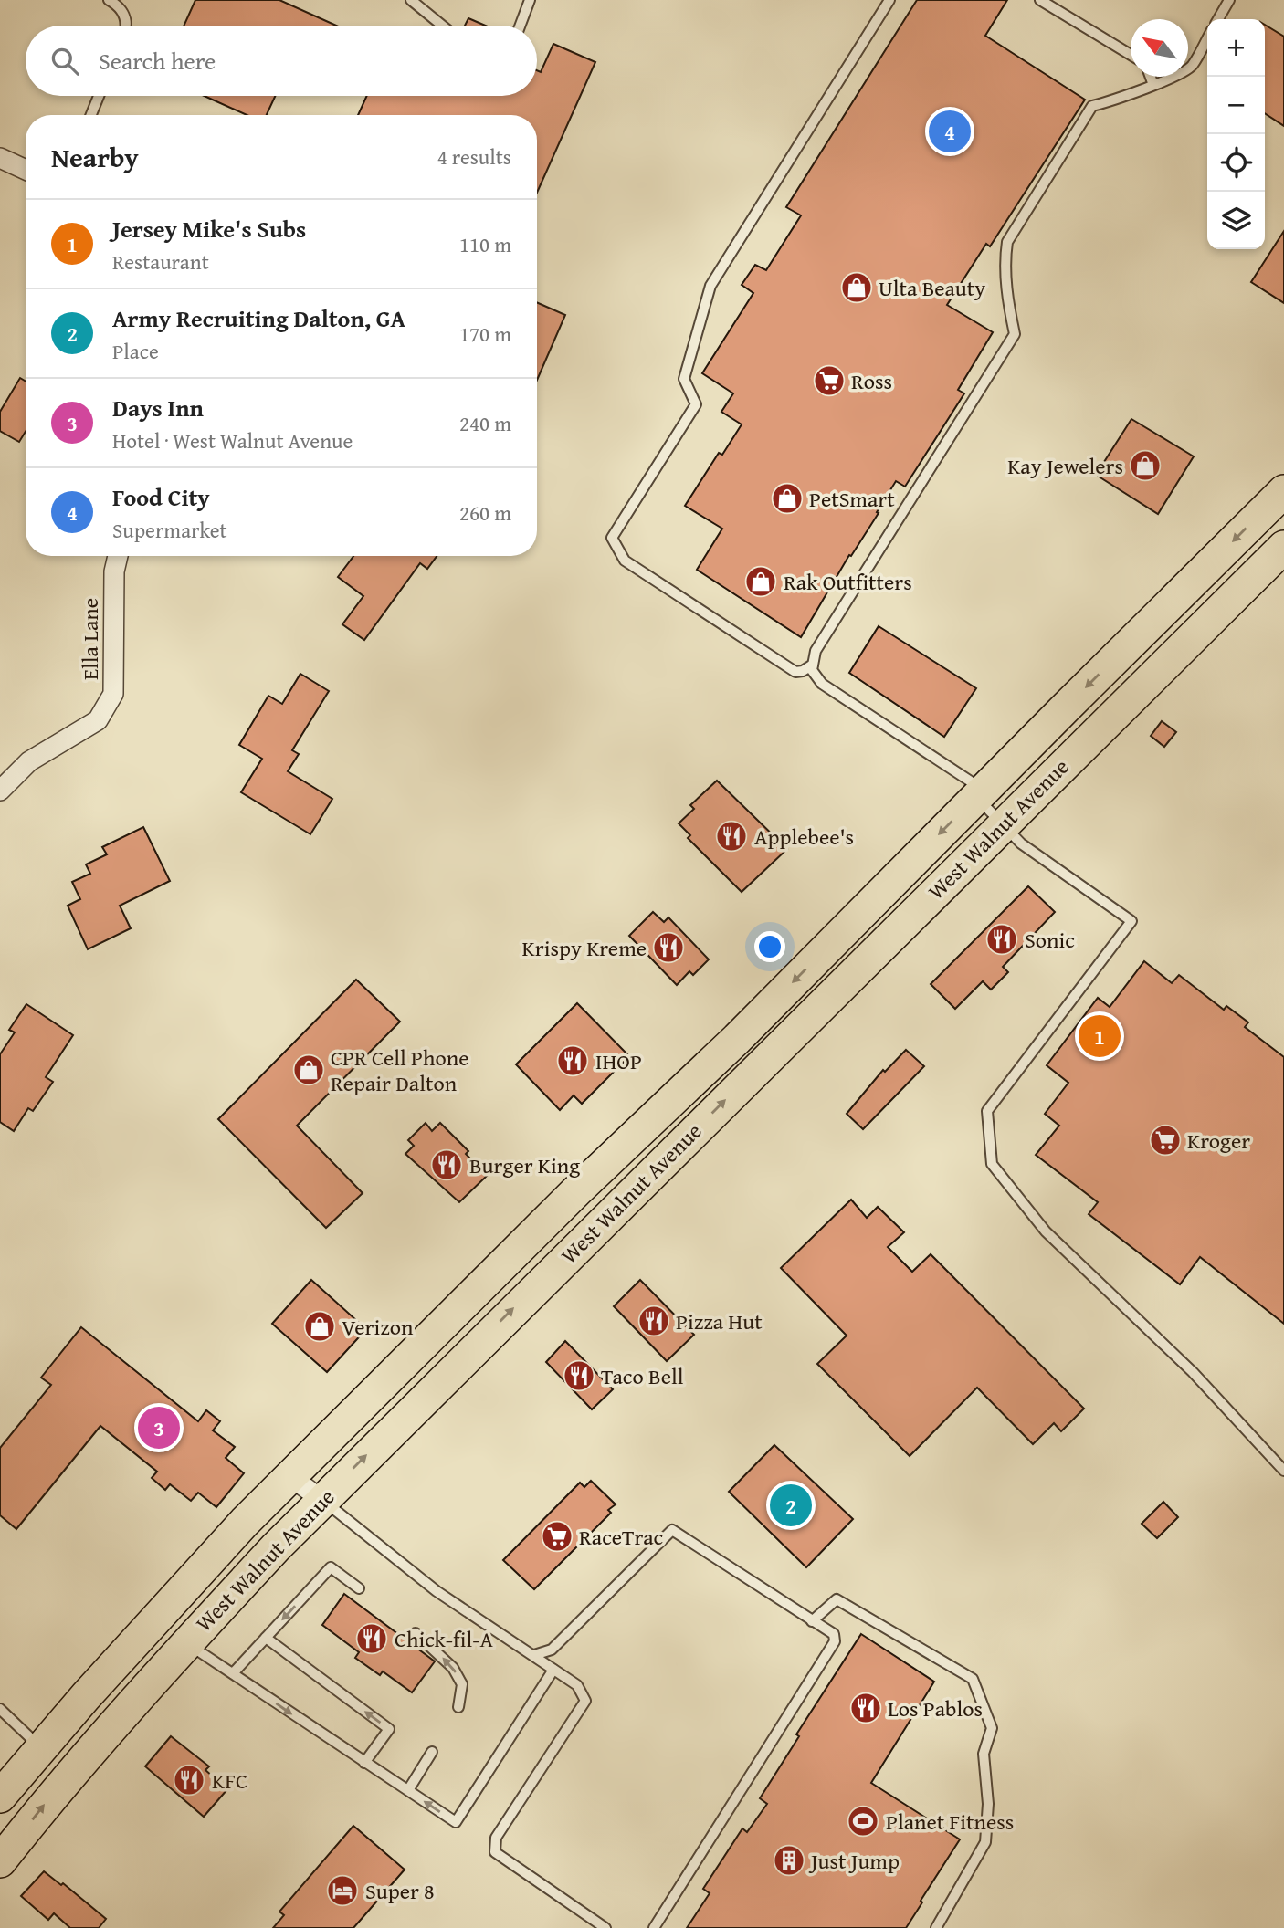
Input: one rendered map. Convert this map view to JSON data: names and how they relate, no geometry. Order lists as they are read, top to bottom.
{
  "streets": {
    "main road": ["West Walnut Avenue"],
    "street": ["Ella Lane"]
  },
  "places": {
    "shop": [
      "Ulta Beauty",
      "Kay Jewelers",
      "PetSmart",
      "Rak Outfitters",
      "CPR Cell Phone Repair Dalton",
      "Verizon"
    ],
    "supermarket": ["Ross", "Kroger", "RaceTrac"],
    "restaurant": [
      "Applebee's",
      "Sonic",
      "Krispy Kreme",
      "IHOP",
      "Burger King",
      "Pizza Hut",
      "Taco Bell",
      "Chick-fil-A",
      "Los Pablos",
      "KFC"
    ],
    "sports": ["Planet Fitness"],
    "building": ["Just Jump"],
    "hotel": ["Super 8"]
  },
  "north": "top left",
  "page": {
    "map_buttons": ["+", "−"],
    "search": "Search here",
    "pins": [
      "4",
      "1",
      "3",
      "2"
    ],
    "heading": ["Nearby", "4 results"],
    "list": [
      {
        "mark": "1",
        "name": "Jersey Mike's Subs",
        "note": "Restaurant",
        "value": "110 m"
      },
      {
        "mark": "2",
        "name": "Army Recruiting Dalton, GA",
        "note": "Place",
        "value": "170 m"
      },
      {
        "mark": "3",
        "name": "Days Inn",
        "note": "Hotel · West Walnut Avenue",
        "value": "240 m"
      },
      {
        "mark": "4",
        "name": "Food City",
        "note": "Supermarket",
        "value": "260 m"
      }
    ]
  }
}
